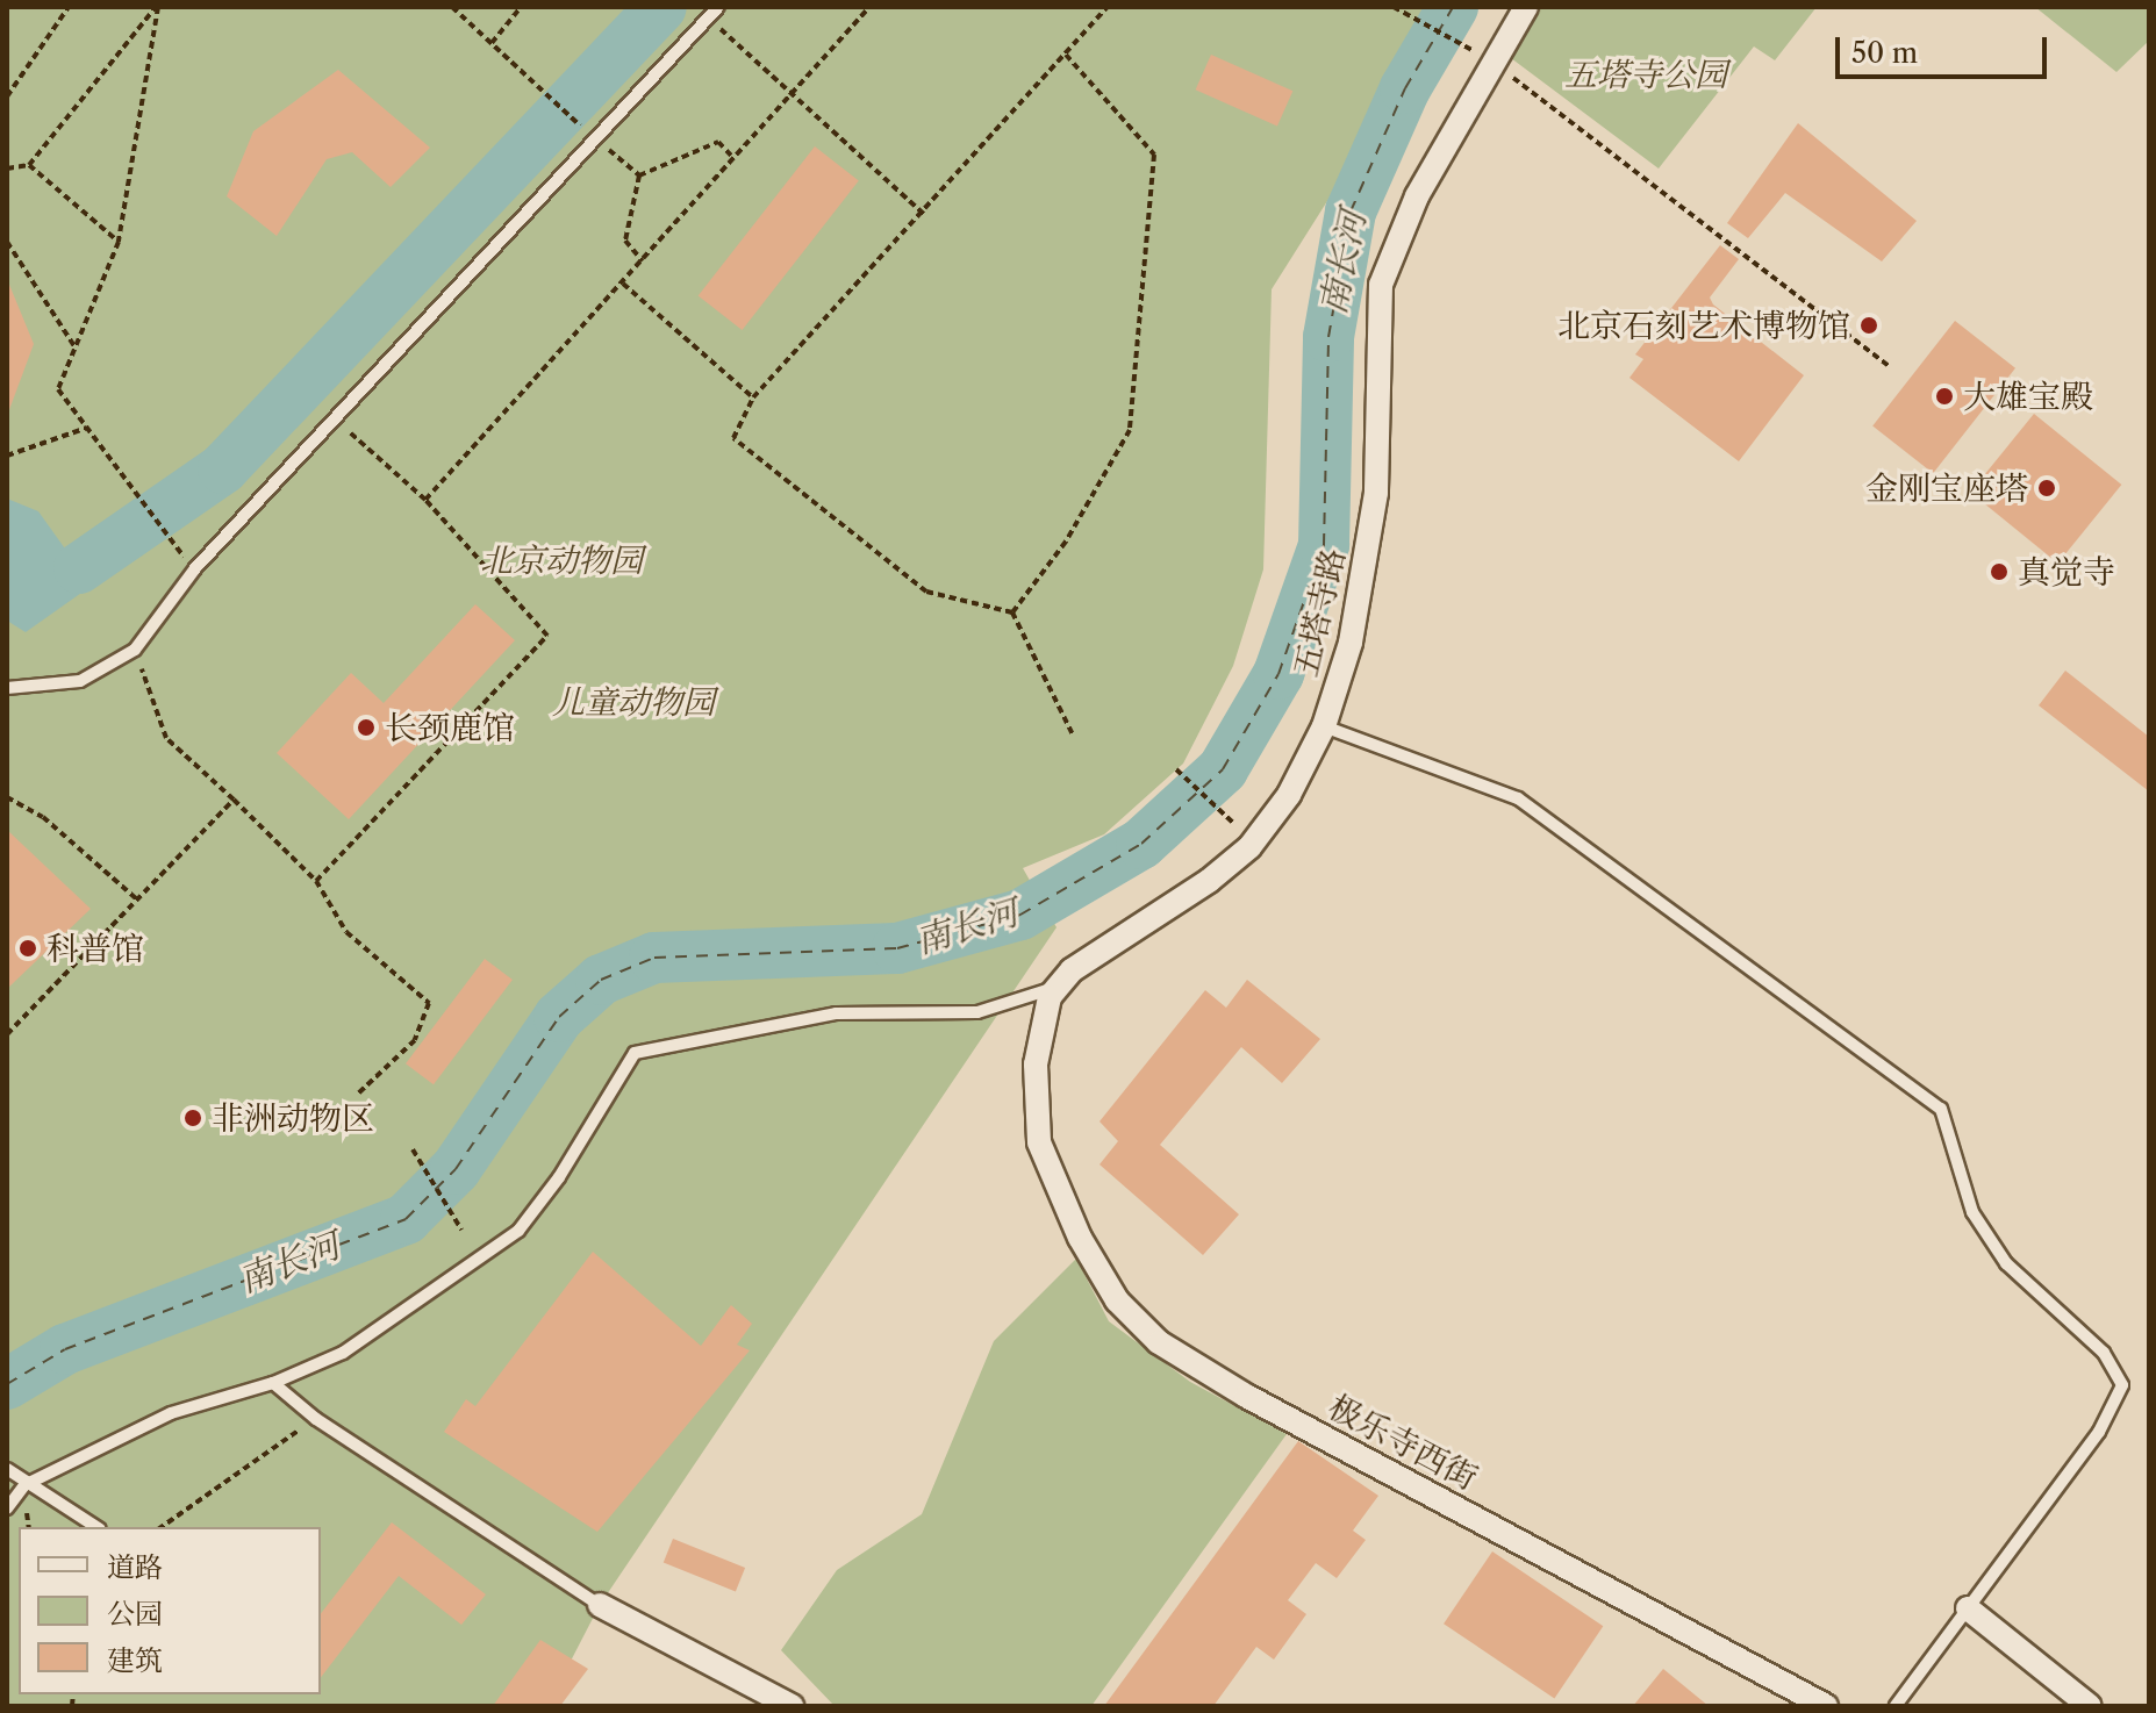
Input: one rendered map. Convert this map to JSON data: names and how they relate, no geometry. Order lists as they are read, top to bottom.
{
  "streets": {
    "street": ["五塔寺路", "极乐寺西街"]
  },
  "crossings": [
    ["五塔寺路", "极乐寺西街"]
  ],
  "water": ["南长河"],
  "parks": ["五塔寺公园", "北京动物园", "儿童动物园"],
  "places": [
    "北京石刻艺术博物馆",
    "大雄宝殿",
    "金刚宝座塔",
    "真觉寺",
    "长颈鹿馆",
    "科普馆",
    "非洲动物区"
  ],
  "legend": ["道路", "公园", "建筑"],
  "scale_bar": "50 m"
}
